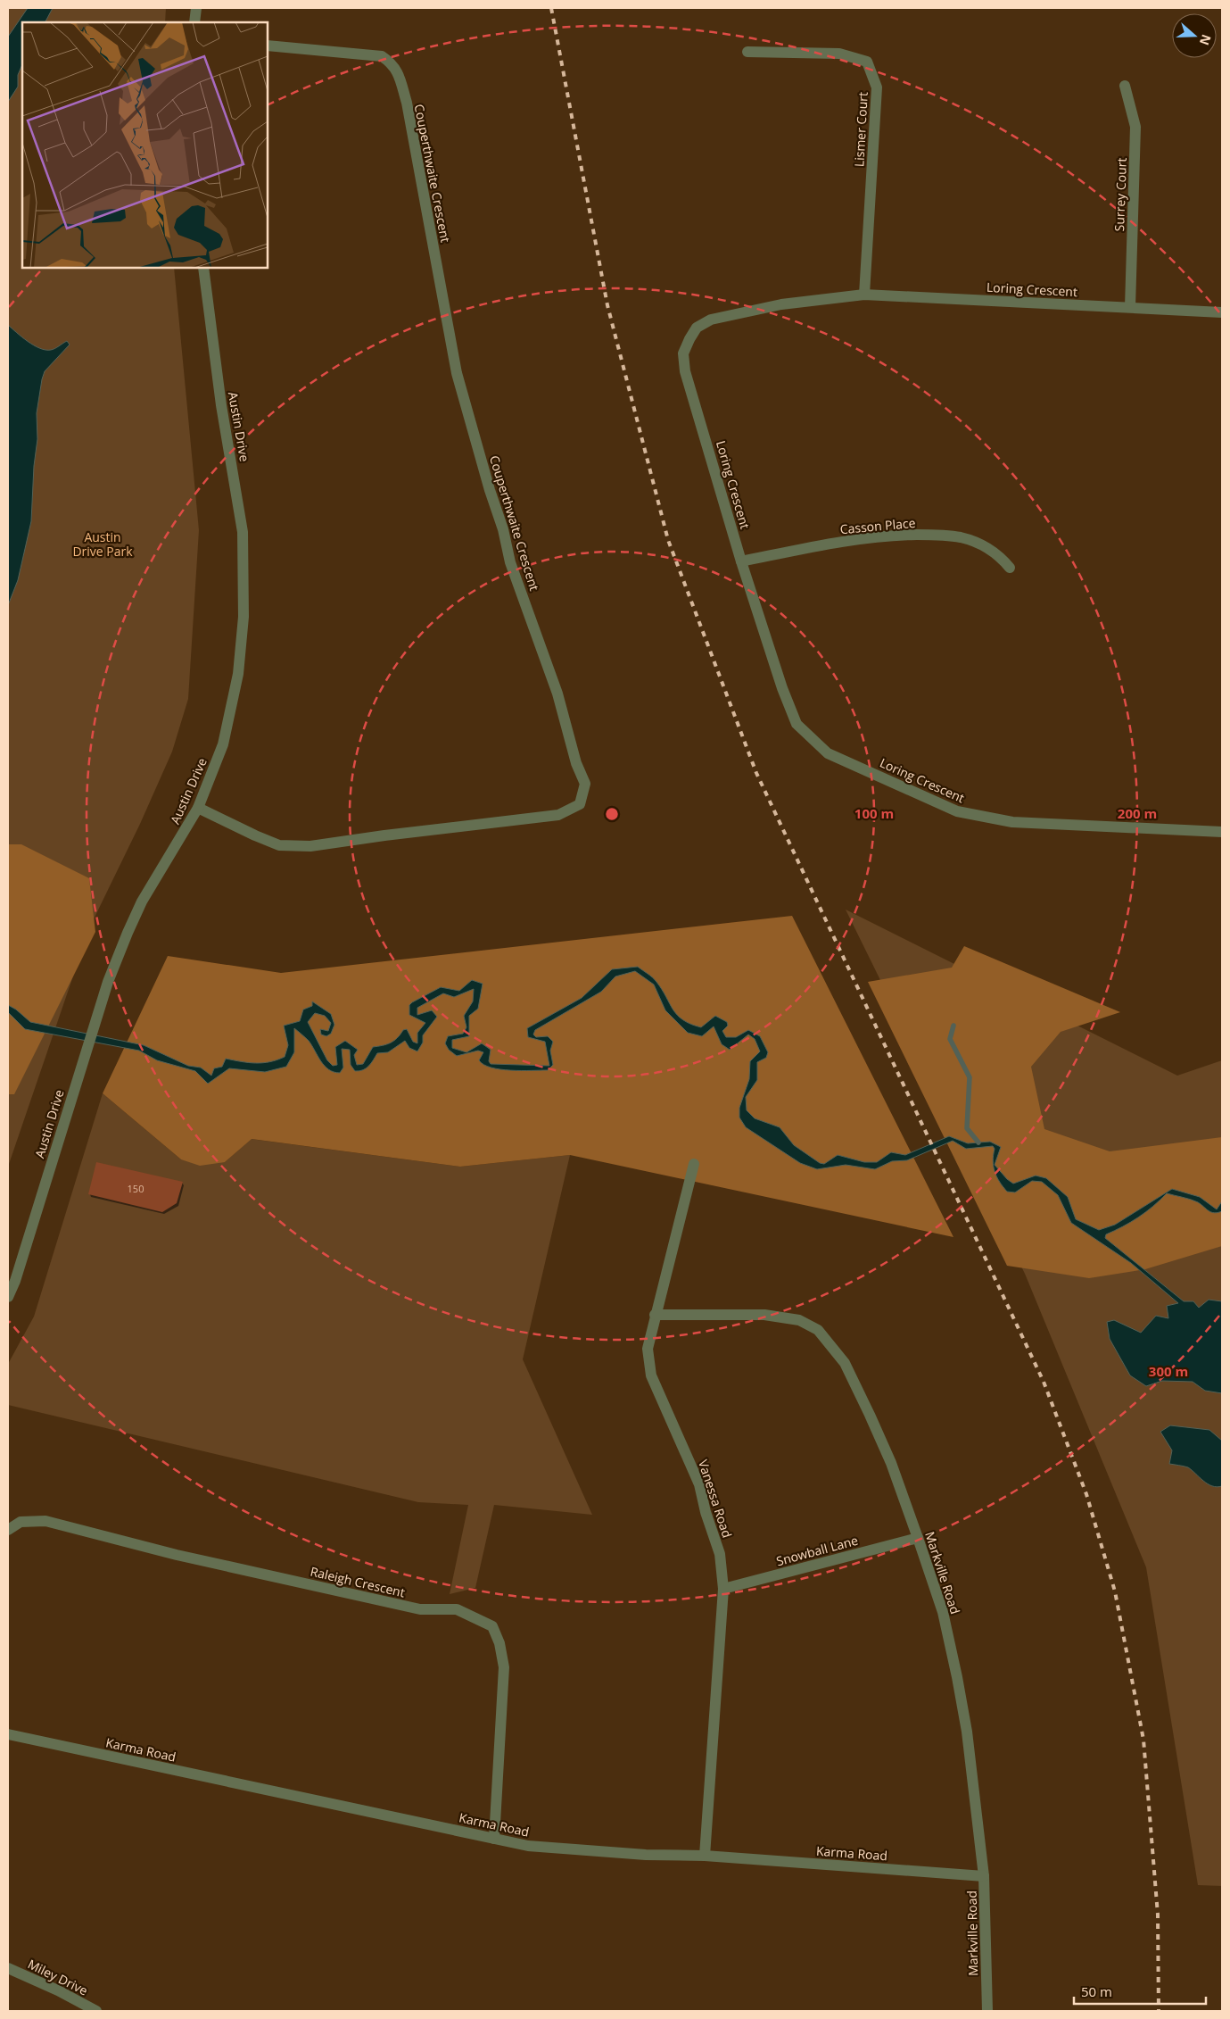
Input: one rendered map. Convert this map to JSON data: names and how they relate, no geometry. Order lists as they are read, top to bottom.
{
  "streets": {
    "street": [
      "Lismer Court",
      "Couperthwaite Crescent",
      "Surrey Court",
      "Loring Crescent",
      "Austin Drive",
      "Casson Place",
      "Vanessa Road",
      "Snowball Lane",
      "Markville Road",
      "Raleigh Crescent",
      "Karma Road",
      "Miley Drive"
    ]
  },
  "crossings": [
    ["Lismer Court", "Loring Crescent"],
    ["Couperthwaite Crescent", "Austin Drive"],
    ["Surrey Court", "Loring Crescent"],
    ["Loring Crescent", "Casson Place"],
    ["Vanessa Road", "Snowball Lane"],
    ["Vanessa Road", "Markville Road"],
    ["Vanessa Road", "Karma Road"],
    ["Snowball Lane", "Markville Road"],
    ["Markville Road", "Karma Road"],
    ["Raleigh Crescent", "Karma Road"]
  ],
  "parks": ["Austin Drive Park"],
  "house_numbers": ["150"],
  "scale_bar": "50 m",
  "north": "right",
  "rings": ["100 m", "200 m", "300 m"]
}
